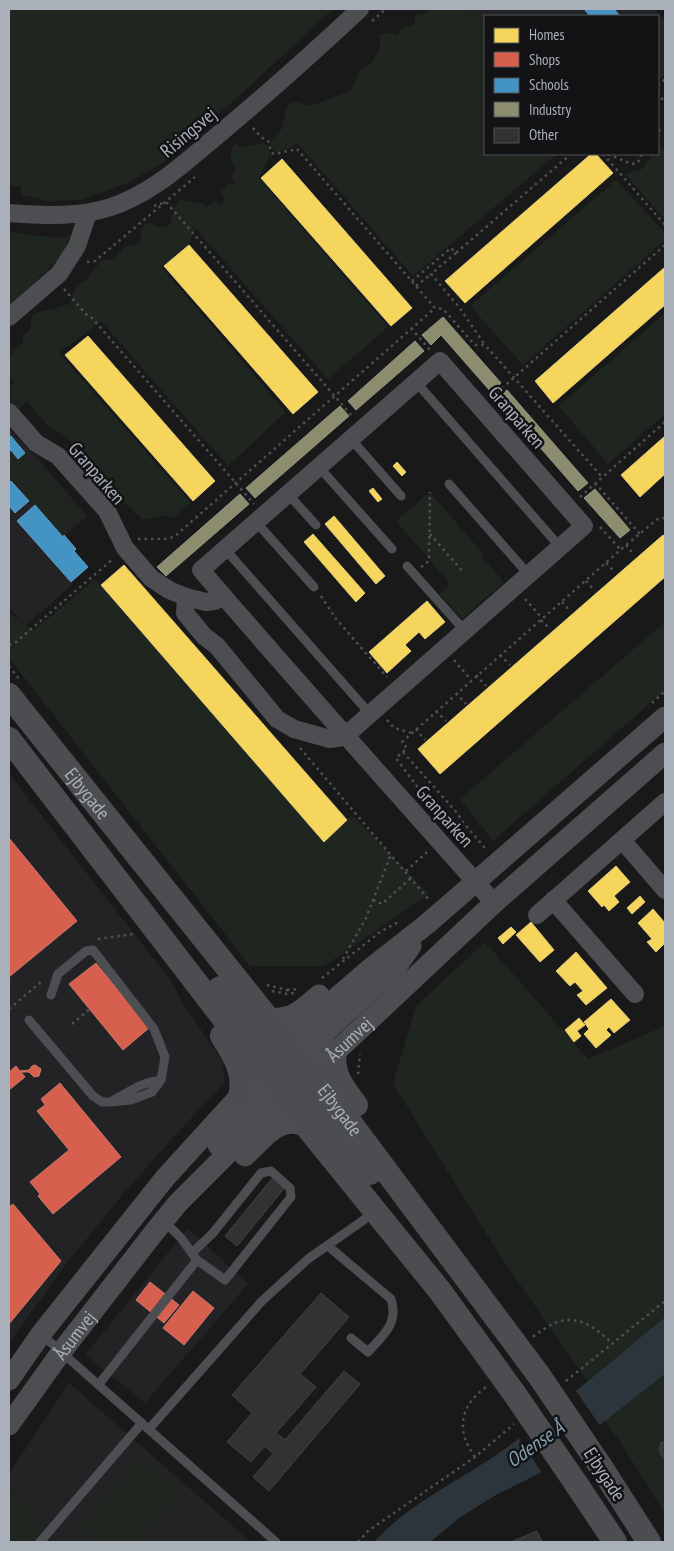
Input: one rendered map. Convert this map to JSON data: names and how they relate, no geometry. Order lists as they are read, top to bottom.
{
  "streets": {
    "main road": ["Ejbygade"],
    "street": ["Risingsvej", "Granparken", "Åsumvej"]
  },
  "crossings": [
    ["Granparken", "Åsumvej"],
    ["Ejbygade", "Åsumvej"]
  ],
  "water": ["Odense Å"],
  "legend": [
    "Homes",
    "Shops",
    "Schools",
    "Industry",
    "Other"
  ]
}
